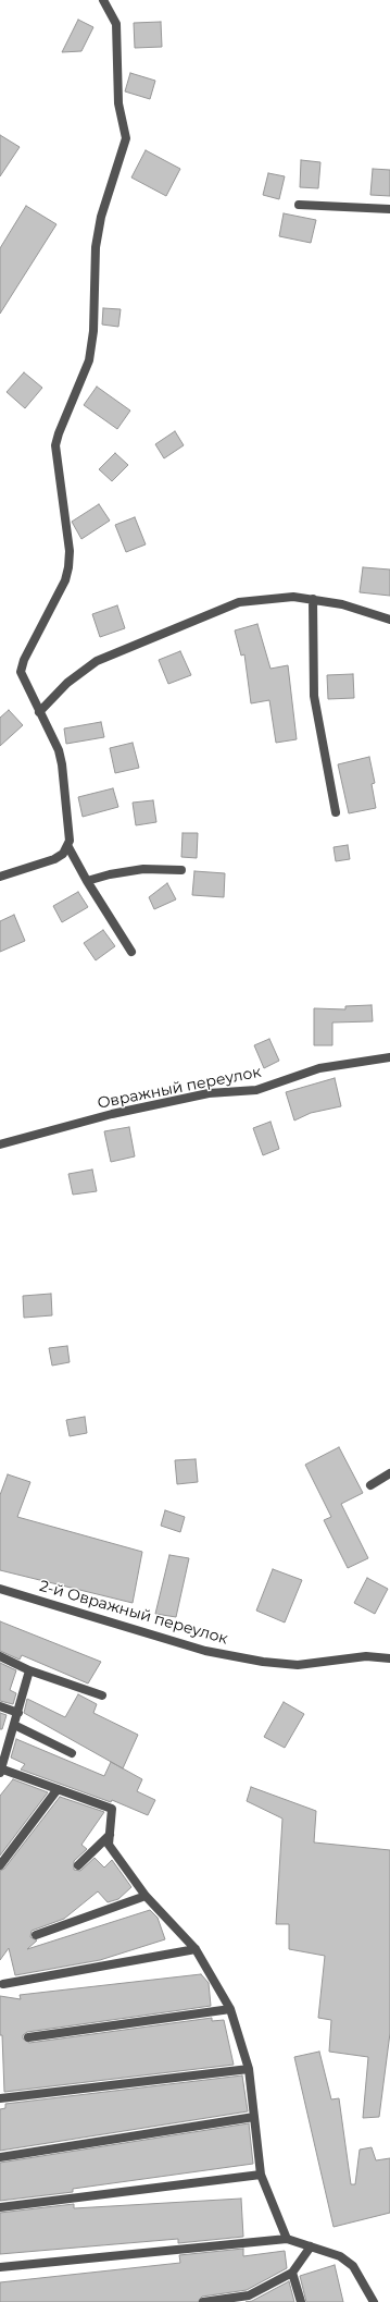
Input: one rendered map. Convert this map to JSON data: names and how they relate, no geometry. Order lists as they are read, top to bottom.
{
  "streets": {
    "street": ["Овражный переулок", "2-й Овражный переулок"]
  }
}
